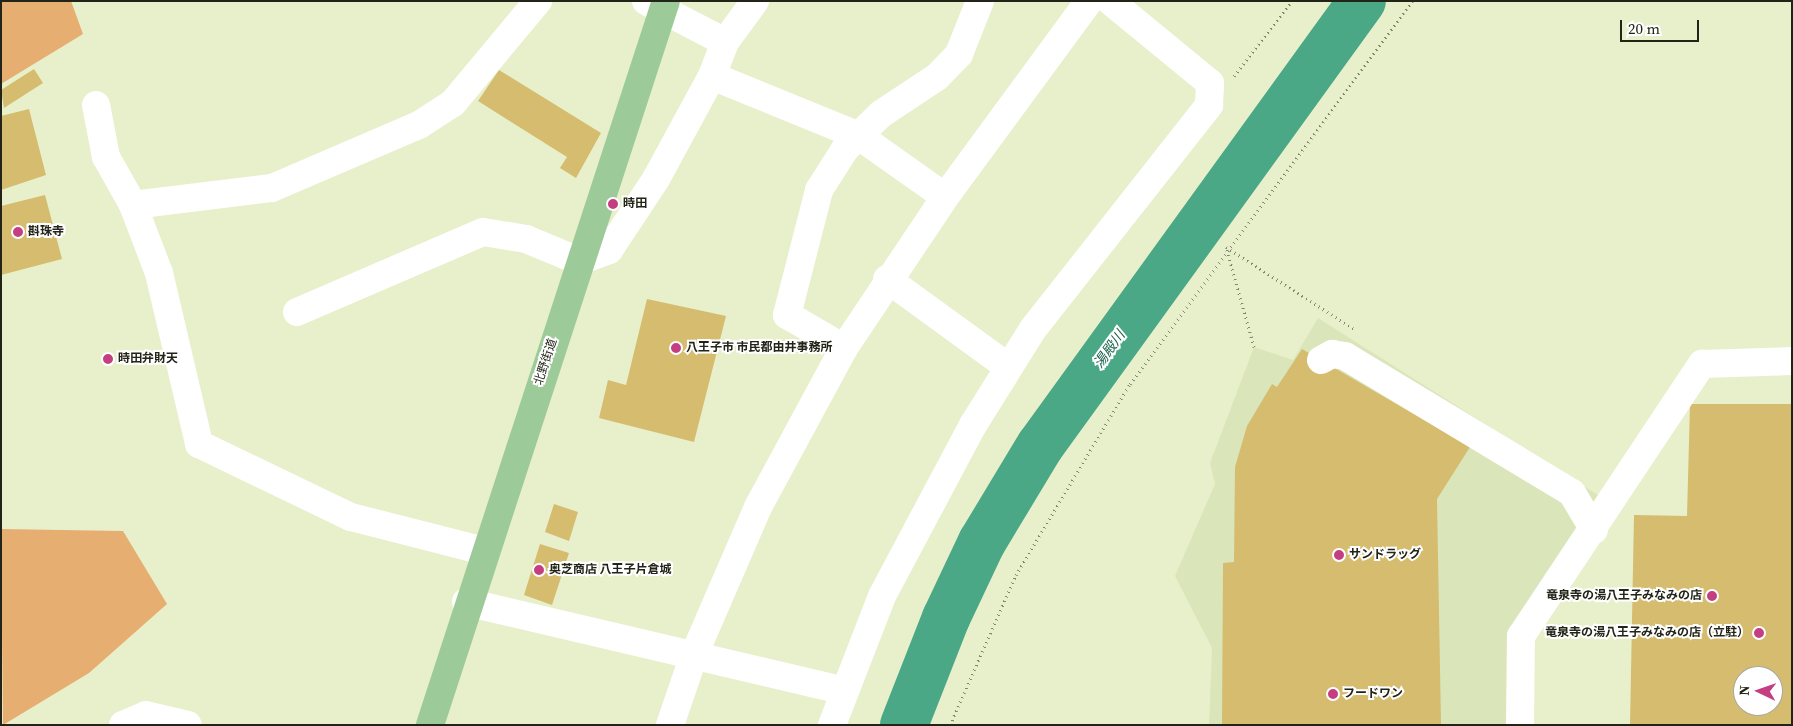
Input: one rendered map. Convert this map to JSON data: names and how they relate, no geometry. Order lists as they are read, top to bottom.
{
  "streets": {
    "main road": ["北野街道"]
  },
  "water": ["湯殿川"],
  "places": [
    "時田",
    "斟珠寺",
    "八王子市 市民都由井事務所",
    "時田弁財天",
    "サンドラッグ",
    "奥芝商店 八王子片倉城",
    "竜泉寺の湯八王子みなみの店",
    "竜泉寺の湯八王子みなみの店（立駐）",
    "フードワン"
  ],
  "scale_bar": "20 m",
  "north": "left"
}
